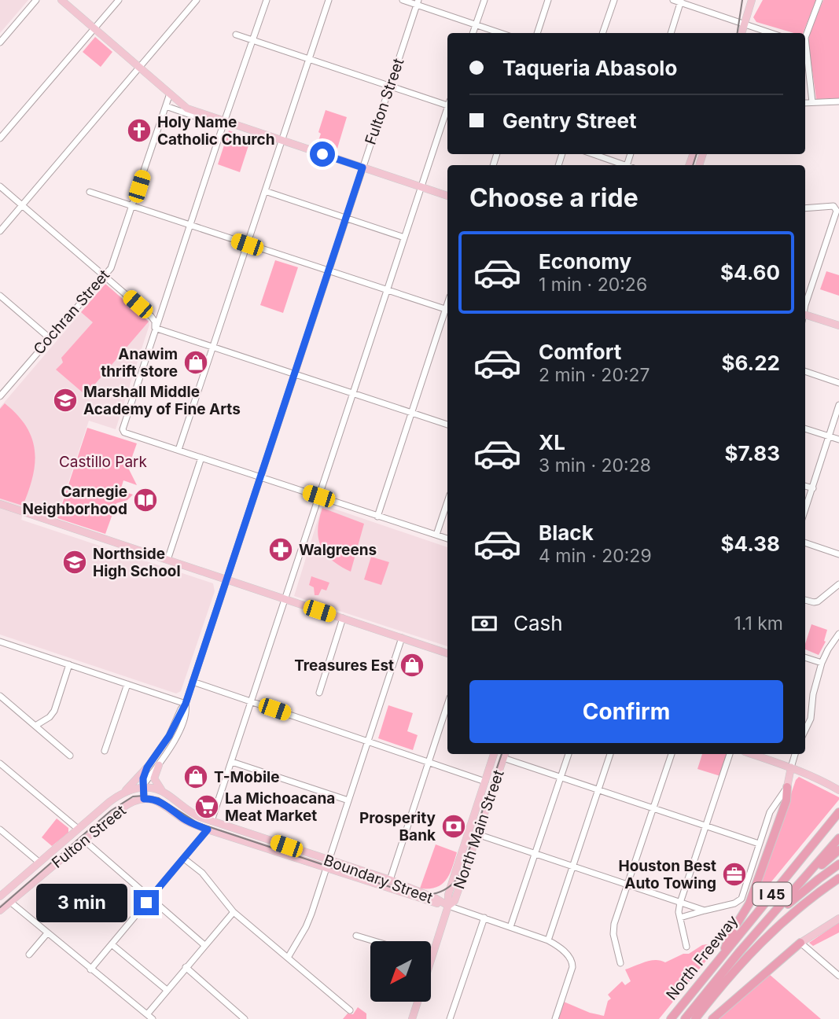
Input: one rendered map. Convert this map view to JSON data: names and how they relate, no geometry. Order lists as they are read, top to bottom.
{
  "streets": {
    "highway": ["I 45", "North Freeway"],
    "main road": ["Fulton Street", "North Main Street", "Boundary Street"],
    "street": ["Cochran Street"]
  },
  "crossings": [
    ["Fulton Street", "Boundary Street"],
    ["North Main Street", "Boundary Street"]
  ],
  "parks": ["Castillo Park"],
  "places": {
    "church": ["Holy Name Catholic Church"],
    "shop": ["Anawim thrift store", "Treasures Est", "T-Mobile"],
    "school or university": ["Marshall Middle Academy of Fine Arts", "Northside High School"],
    "library": ["Carnegie Neighborhood"],
    "pharmacy": ["Walgreens"],
    "supermarket": ["La Michoacana Meat Market"],
    "bank": ["Prosperity Bank"],
    "office": ["Houston Best Auto Towing"]
  },
  "north": "bottom left",
  "page": {
    "banner": ["Taqueria Abasolo", "Gentry Street"],
    "heading": "Choose a ride",
    "list": [
      {
        "name": "Economy",
        "note": "1 min · 20:26",
        "value": "$4.60"
      },
      {
        "name": "Comfort",
        "note": "2 min · 20:27",
        "value": "$6.22"
      },
      {
        "name": "XL",
        "note": "3 min · 20:28",
        "value": "$7.83"
      },
      {
        "name": "Black",
        "note": "4 min · 20:29",
        "value": "$4.38"
      }
    ],
    "pay": ["Cash", "1.1 km"],
    "buttons": "Confirm",
    "bubble": "3 min"
  }
}
